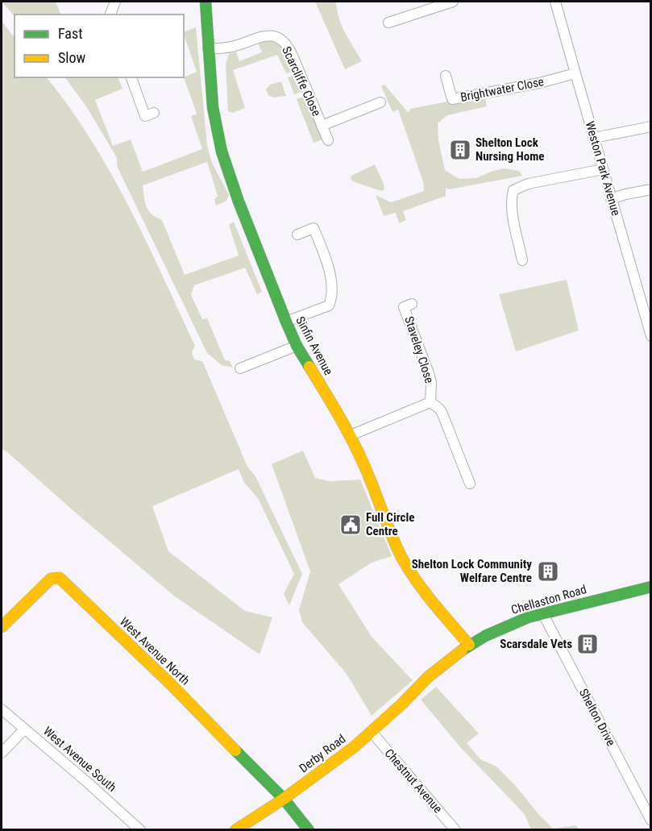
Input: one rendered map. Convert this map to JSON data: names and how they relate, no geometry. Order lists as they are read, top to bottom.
{
  "streets": {
    "street": [
      "Scarcliffe Close",
      "Brightwater Close",
      "Weston Park Avenue",
      "Sinfin Avenue",
      "Staveley Close",
      "Chellaston Road",
      "West Avenue North",
      "Shelton Drive",
      "Derby Road",
      "West Avenue South",
      "Chestnut Avenue"
    ]
  },
  "crossings": [
    ["Scarcliffe Close", "Sinfin Avenue"],
    ["Brightwater Close", "Weston Park Avenue"],
    ["Sinfin Avenue", "Chellaston Road"],
    ["Chellaston Road", "Shelton Drive"],
    ["Chellaston Road", "Derby Road"],
    ["West Avenue North", "Derby Road"],
    ["Derby Road", "Chestnut Avenue"]
  ],
  "places": {
    "building": ["Shelton Lock Nursing Home", "Shelton Lock Community Welfare Centre", "Scarsdale Vets"],
    "public building": ["Full Circle Centre"]
  },
  "legend": ["Fast", "Slow"]
}
